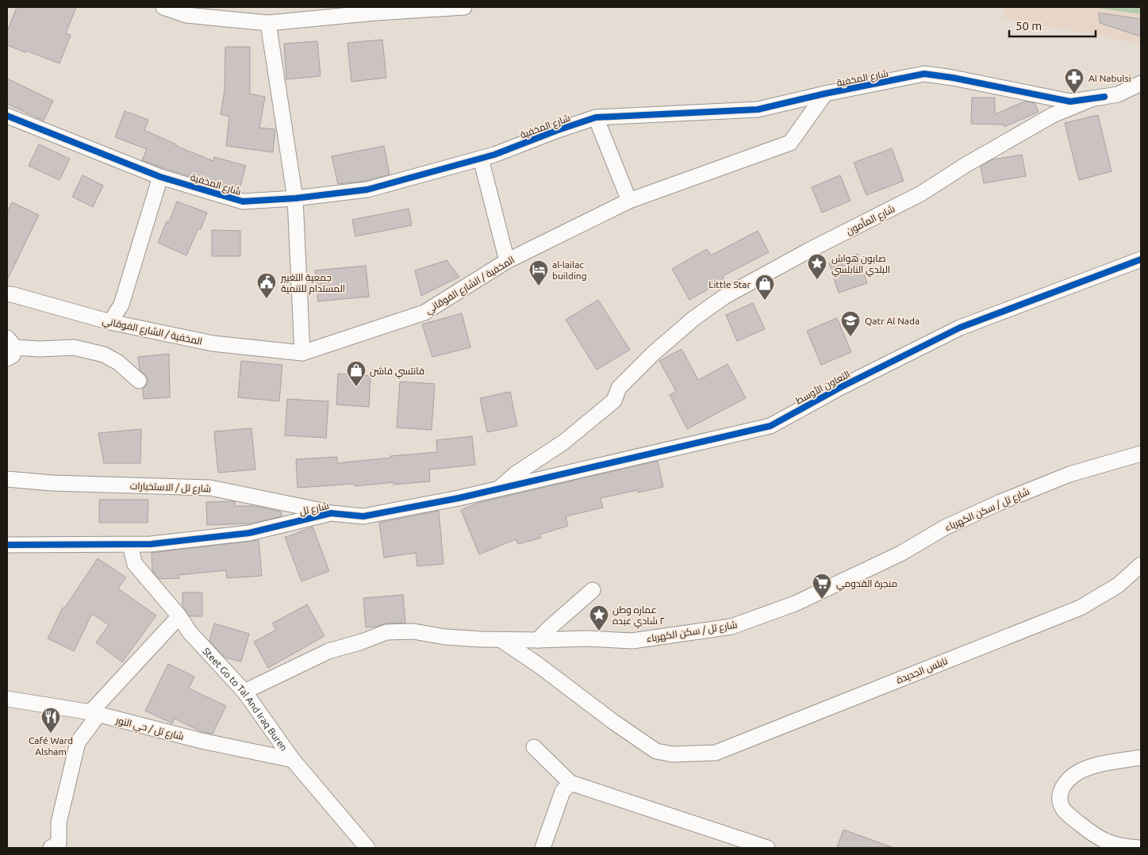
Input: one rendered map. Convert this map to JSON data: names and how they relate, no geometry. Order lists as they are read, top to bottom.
{
  "streets": {
    "street": [
      "شارع المخفية",
      "شارع المأمون",
      "المخفية / الشارع الفوقاني",
      "التعاون الأوسط",
      "شارع تل / الاستخبارات",
      "شارع تل",
      "شارع تل / سكن الكهرباء",
      "نابلس الجديدة",
      "Steet Go to Tal And Iraq Buren",
      "شارع تل / حي النور"
    ]
  },
  "crossings": [
    ["شارع المخفية", "شارع المأمون"],
    ["شارع المخفية", "المخفية / الشارع الفوقاني"],
    ["شارع المأمون", "شارع تل"],
    ["التعاون الأوسط", "شارع تل"],
    ["شارع تل / الاستخبارات", "شارع تل"],
    ["شارع تل", "Steet Go to Tal And Iraq Buren"],
    ["شارع تل / سكن الكهرباء", "نابلس الجديدة"],
    ["شارع تل / سكن الكهرباء", "Steet Go to Tal And Iraq Buren"],
    ["Steet Go to Tal And Iraq Buren", "شارع تل / حي النور"]
  ],
  "places": {
    "pharmacy": ["Al Nabulsi"],
    "place": ["صابون هواش البلدي النابلسي", "عماره وطن ٢ شادي عبده"],
    "hotel": ["al-lailac building"],
    "public building": ["جمعية التغيير المستدام للتنمية"],
    "shop": ["Little Star", "فانتسي فاشن"],
    "school or university": ["Qatr Al Nada"],
    "supermarket": ["منجرة القدومي"],
    "restaurant": ["Café Ward Alsham"]
  },
  "scale_bar": "50 m"
}
